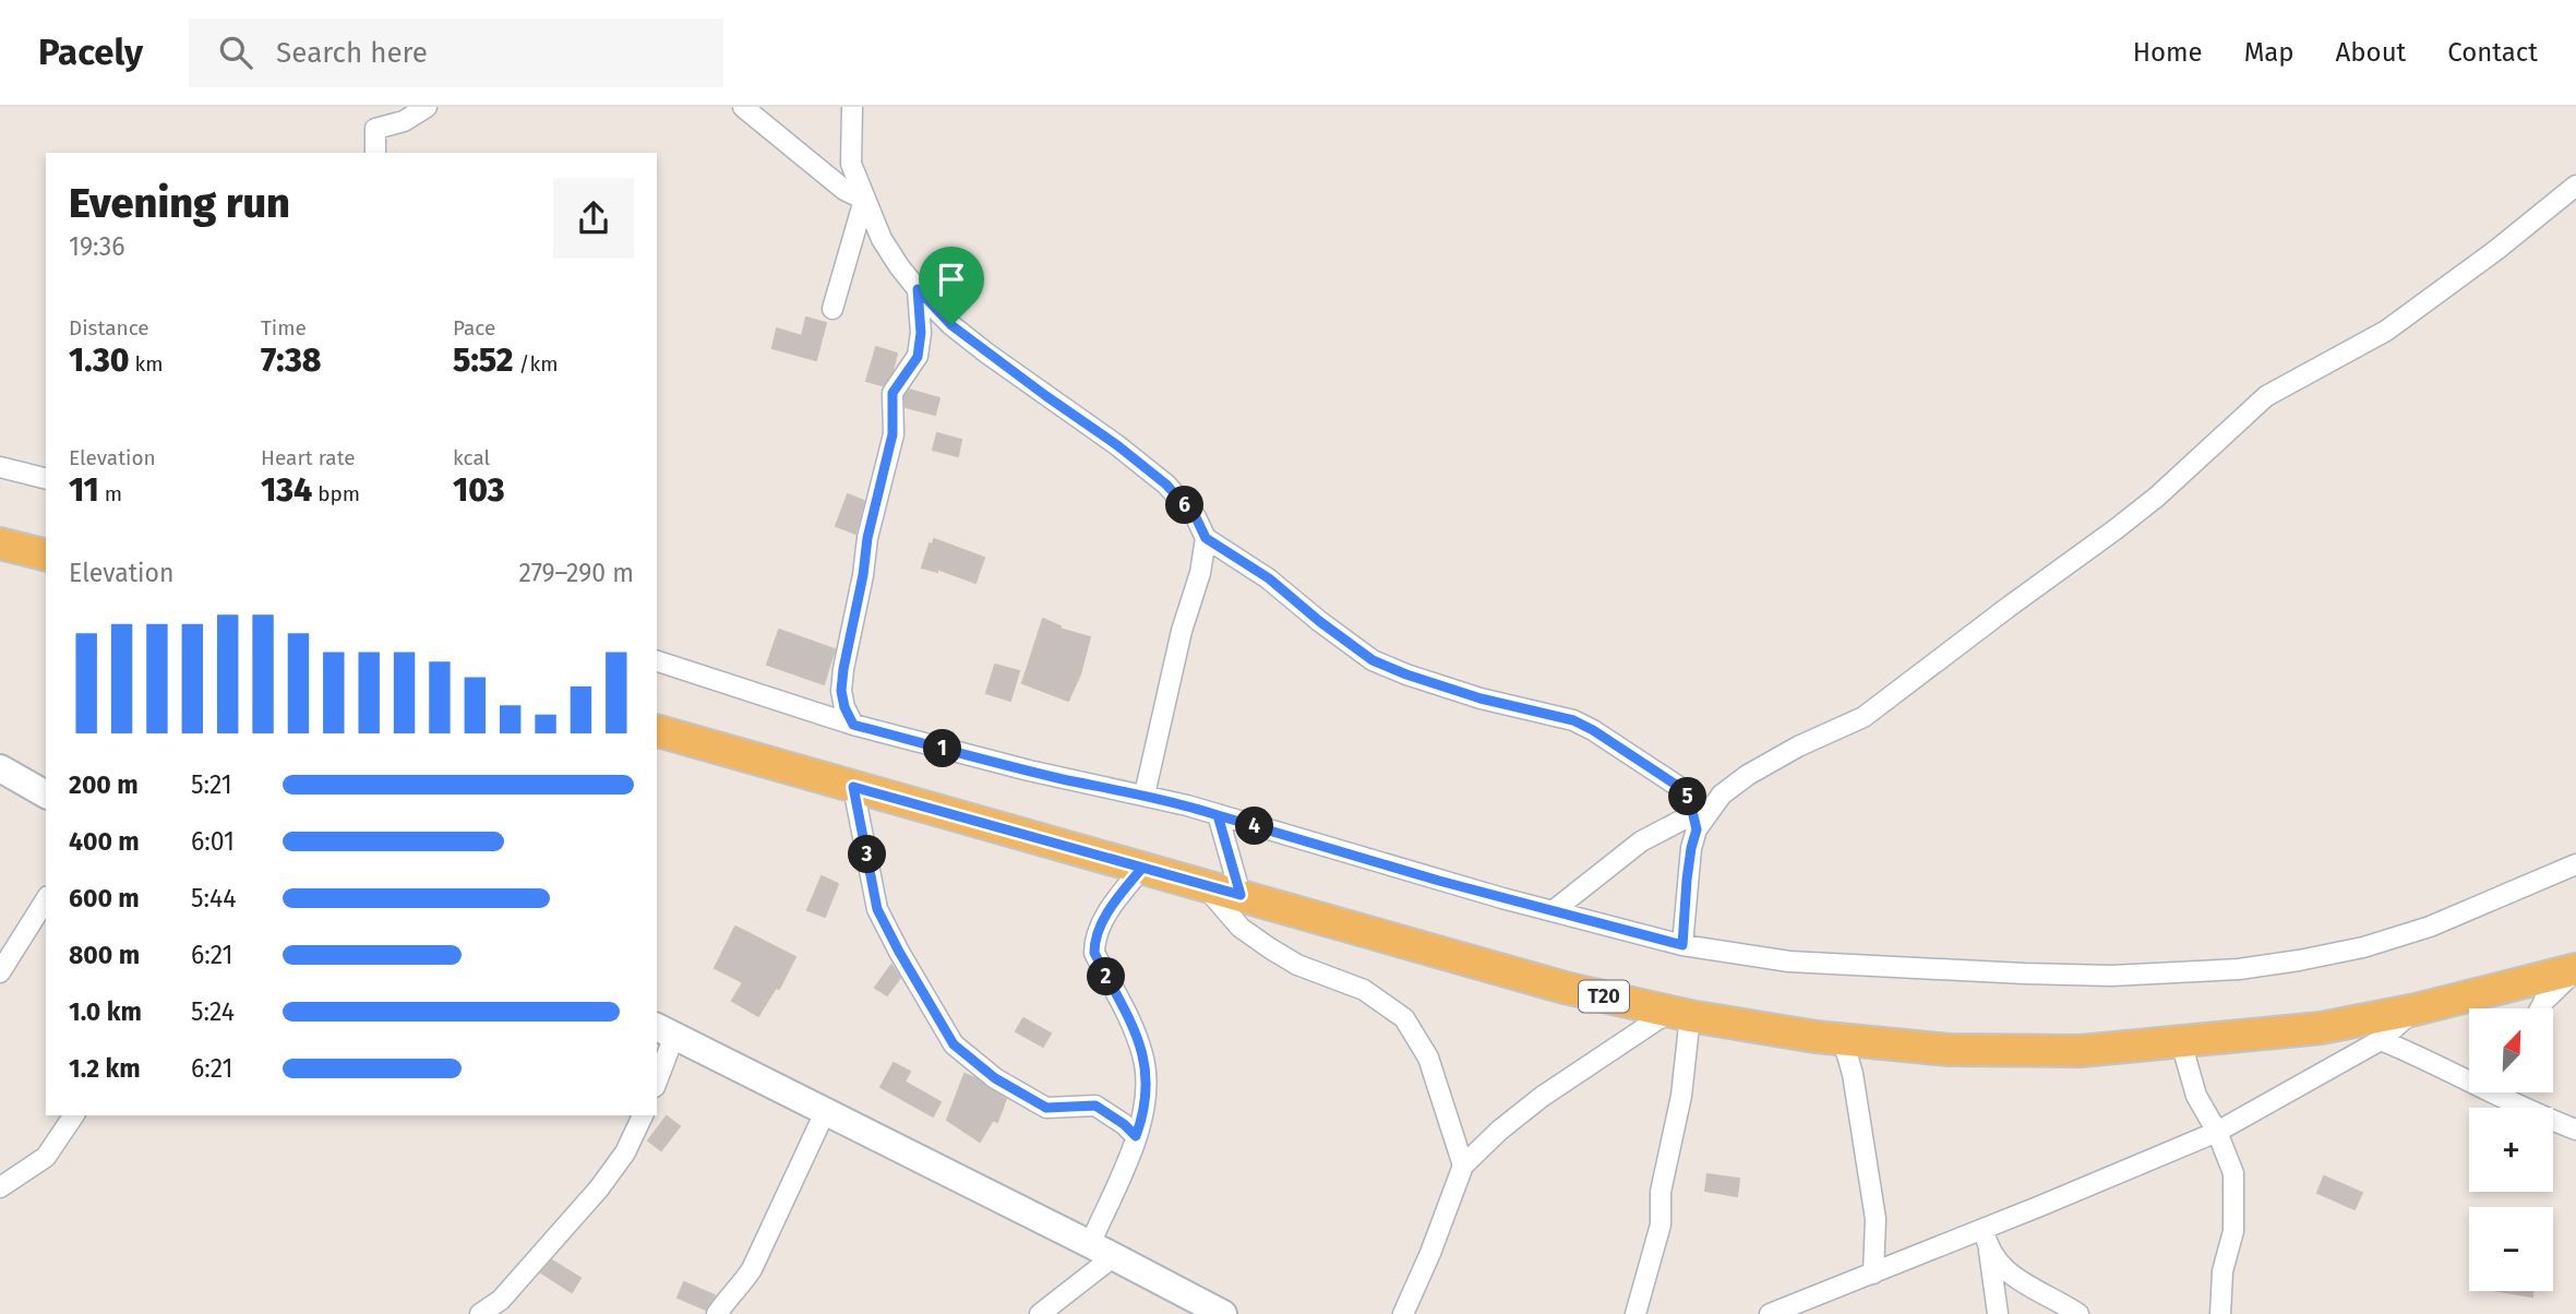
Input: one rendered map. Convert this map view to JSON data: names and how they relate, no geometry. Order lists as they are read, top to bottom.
{
  "streets": {
    "main road": ["T20"]
  },
  "north": "top right",
  "page": {
    "header": "Pacely",
    "search": "Search here",
    "nav": [
      "Home",
      "Map",
      "About",
      "Contact"
    ],
    "heading": ["Evening run", "19:36"],
    "stats": [
      ["Distance", "1.30 km"],
      ["Time", "7:38"],
      ["Pace", "5:52 /km"],
      ["Elevation", "11 m"],
      ["Heart rate", "134 bpm"],
      ["kcal", "103"]
    ],
    "pins": [
      "6",
      "1",
      "5",
      "4",
      "3",
      "2"
    ],
    "chart": ["Elevation", "279–290 m"],
    "list": [
      {
        "name": "200 m",
        "note": "5:21"
      },
      {
        "name": "400 m",
        "note": "6:01"
      },
      {
        "name": "600 m",
        "note": "5:44"
      },
      {
        "name": "800 m",
        "note": "6:21"
      },
      {
        "name": "1.0 km",
        "note": "5:24"
      },
      {
        "name": "1.2 km",
        "note": "6:21"
      }
    ],
    "map_buttons": ["+", "−"]
  }
}
